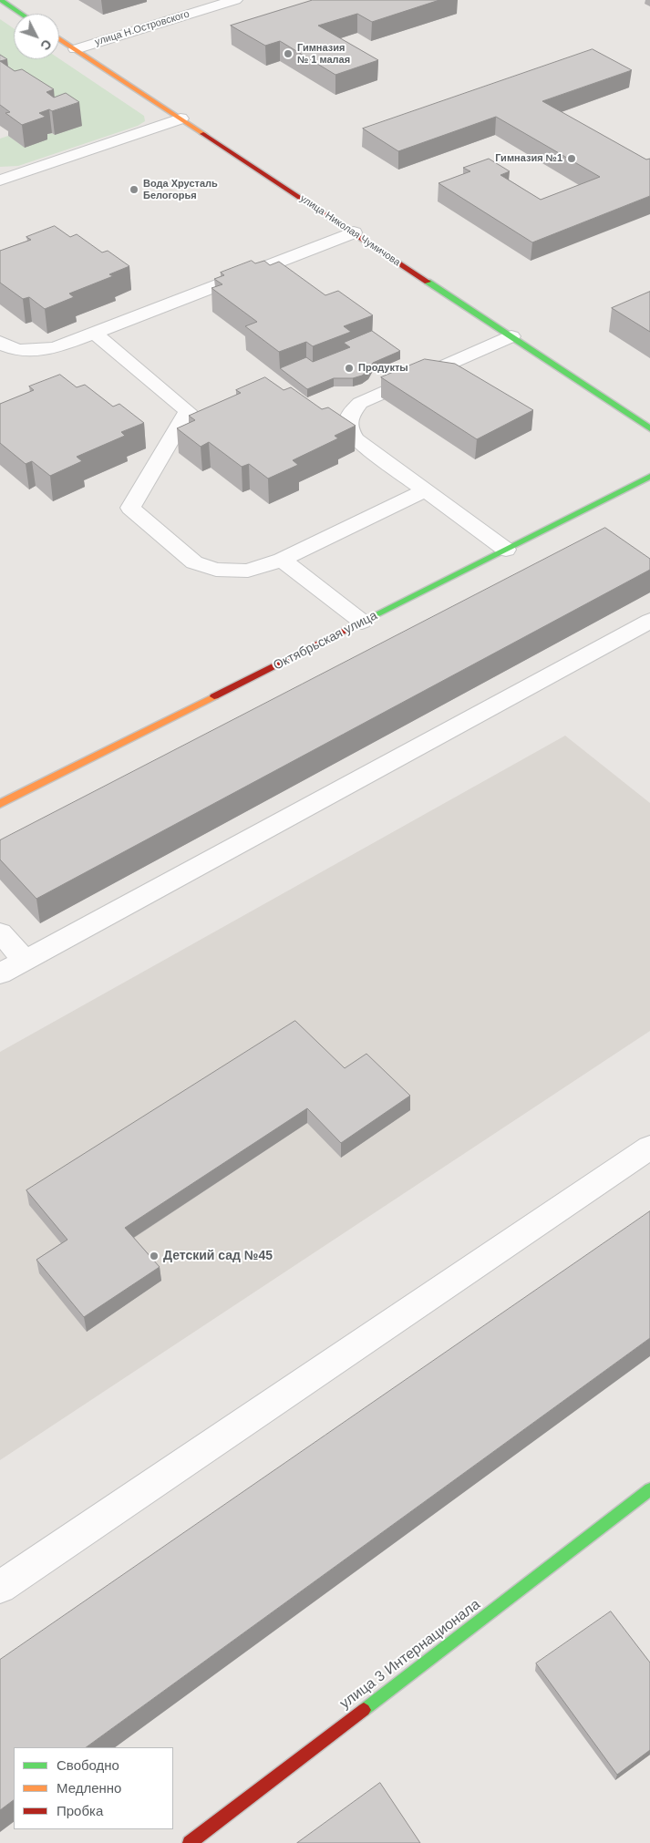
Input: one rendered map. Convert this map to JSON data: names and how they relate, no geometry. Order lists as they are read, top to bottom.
{
  "streets": {
    "street": ["улица Николая Чумичова", "Октябрьская улица", "улица 3 Интернационала"],
    "lane": ["улица Н.Островского"]
  },
  "crossings": [
    ["улица Н.Островского", "улица Николая Чумичова"]
  ],
  "places": [
    "Гимназия № 1 малая",
    "Гимназия №1",
    "Вода Хрусталь Белогорья",
    "Продукты",
    "Детский сад №45"
  ],
  "legend": ["Свободно", "Медленно", "Пробка"],
  "north": "bottom right"
}
